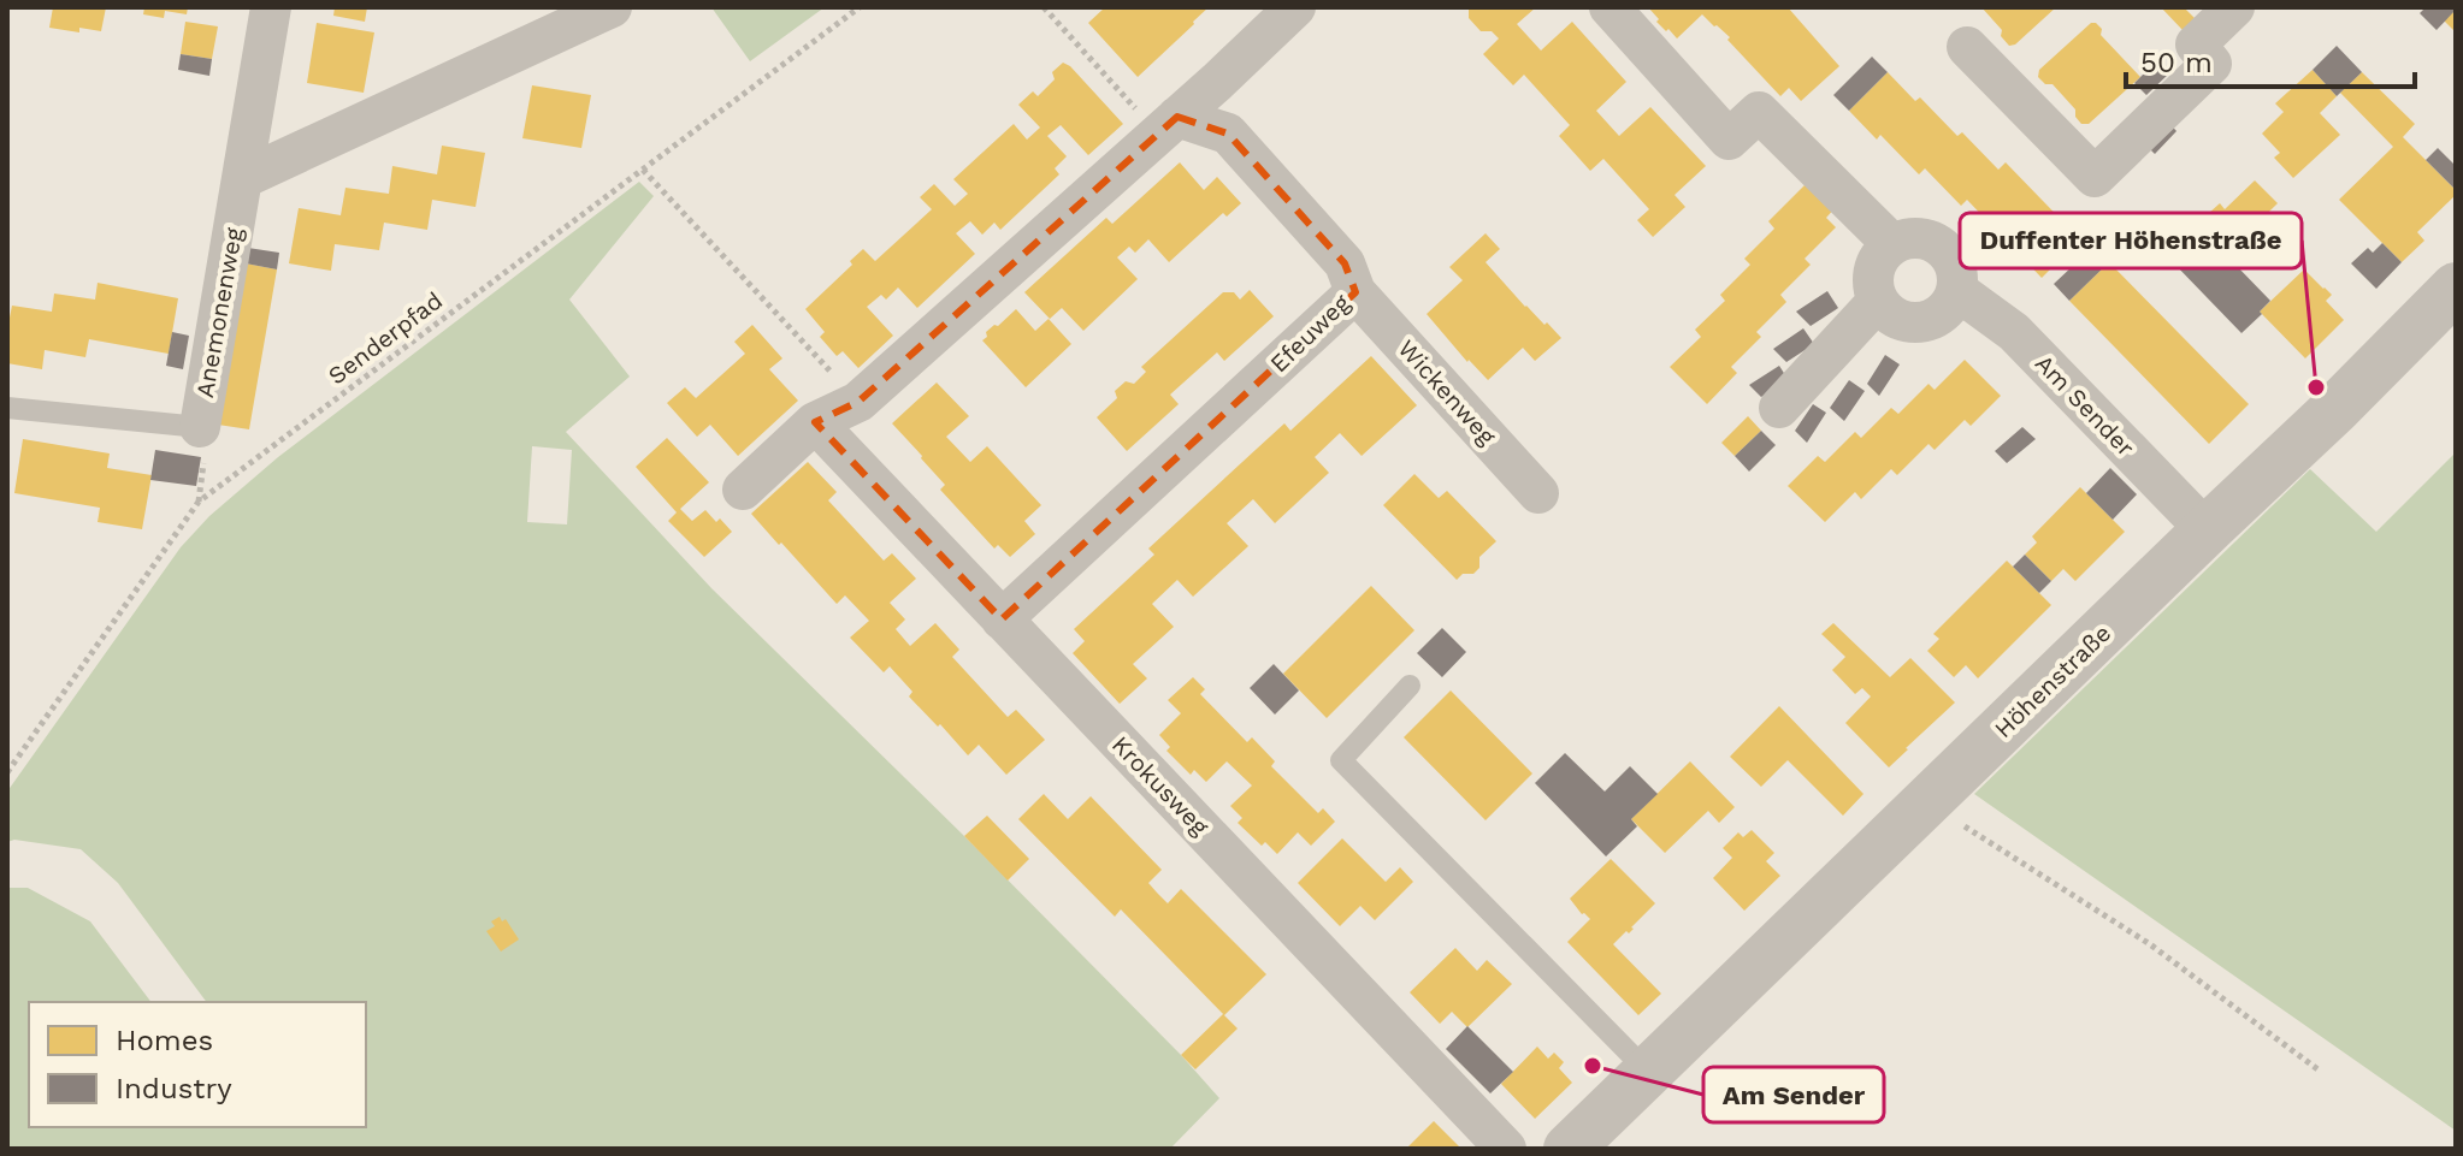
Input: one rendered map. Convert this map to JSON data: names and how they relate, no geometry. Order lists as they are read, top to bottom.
{
  "streets": {
    "street": [
      "Anemonenweg",
      "Efeuweg",
      "Wickenweg",
      "Am Sender",
      "Höhenstraße",
      "Krokusweg"
    ],
    "path": ["Senderpfad"]
  },
  "crossings": [
    ["Efeuweg", "Wickenweg"],
    ["Efeuweg", "Krokusweg"],
    ["Am Sender", "Höhenstraße"]
  ],
  "places": ["Duffenter Höhenstraße", "Am Sender"],
  "legend": ["Homes", "Industry"],
  "scale_bar": "50 m"
}
